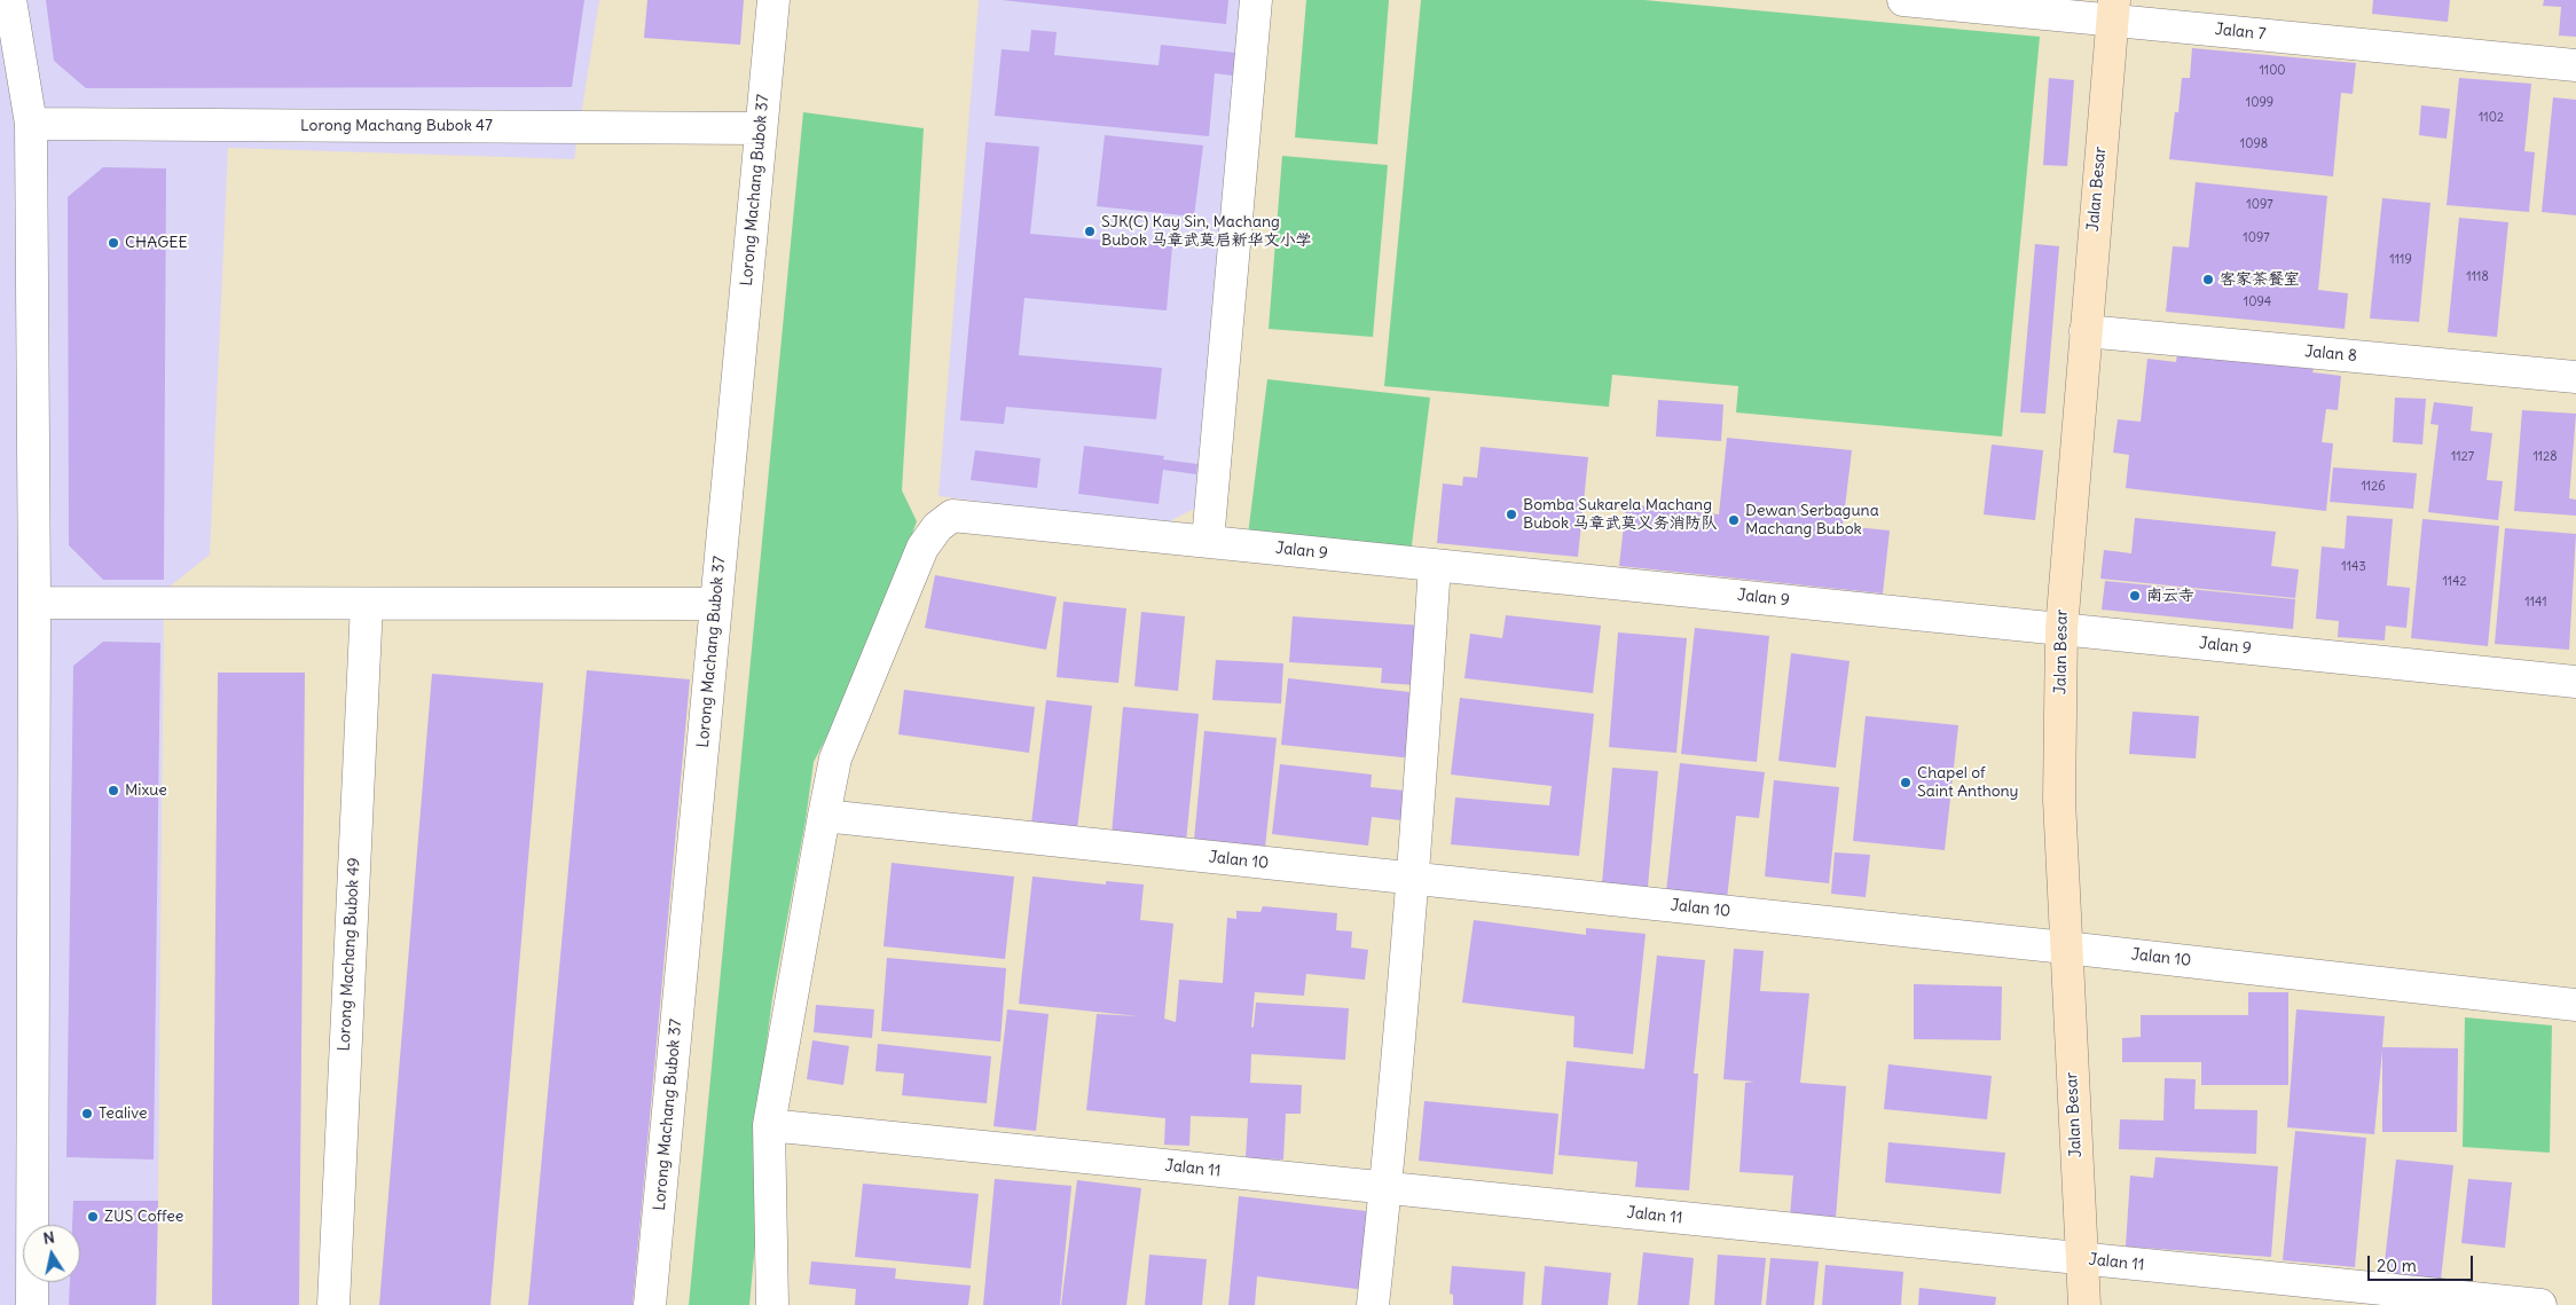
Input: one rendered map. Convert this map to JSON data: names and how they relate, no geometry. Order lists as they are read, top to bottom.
{
  "streets": {
    "main road": ["Jalan Besar"],
    "street": [
      "Jalan 7",
      "Lorong Machang Bubok 47",
      "Lorong Machang Bubok 37",
      "Jalan 8",
      "Jalan 9",
      "Jalan 10",
      "Lorong Machang Bubok 49",
      "Jalan 11"
    ]
  },
  "crossings": [
    ["Jalan 7", "Jalan Besar"],
    ["Lorong Machang Bubok 47", "Lorong Machang Bubok 37"],
    ["Jalan Besar", "Jalan 8"],
    ["Jalan Besar", "Jalan 9"],
    ["Jalan Besar", "Jalan 10"],
    ["Jalan Besar", "Jalan 11"],
    ["Jalan 9", "Jalan 10"]
  ],
  "places": [
    "SJK(C) Kay Sin, Machang Bubok 马章武莫启新华文小学",
    "CHAGEE",
    "客家茶餐室",
    "Bomba Sukarela Machang Bubok 马章武莫义务消防队",
    "Dewan Serbaguna Machang Bubok",
    "南云寺",
    "Chapel of Saint Anthony",
    "Mixue",
    "Tealive",
    "ZUS Coffee"
  ],
  "house_numbers": [
    "1100",
    "1099",
    "1102",
    "1098",
    "1097",
    "1097",
    "1119",
    "1118",
    "1094",
    "1127",
    "1128",
    "1126",
    "1143",
    "1142",
    "1141"
  ],
  "scale_bar": "20 m",
  "north": "top"
}
